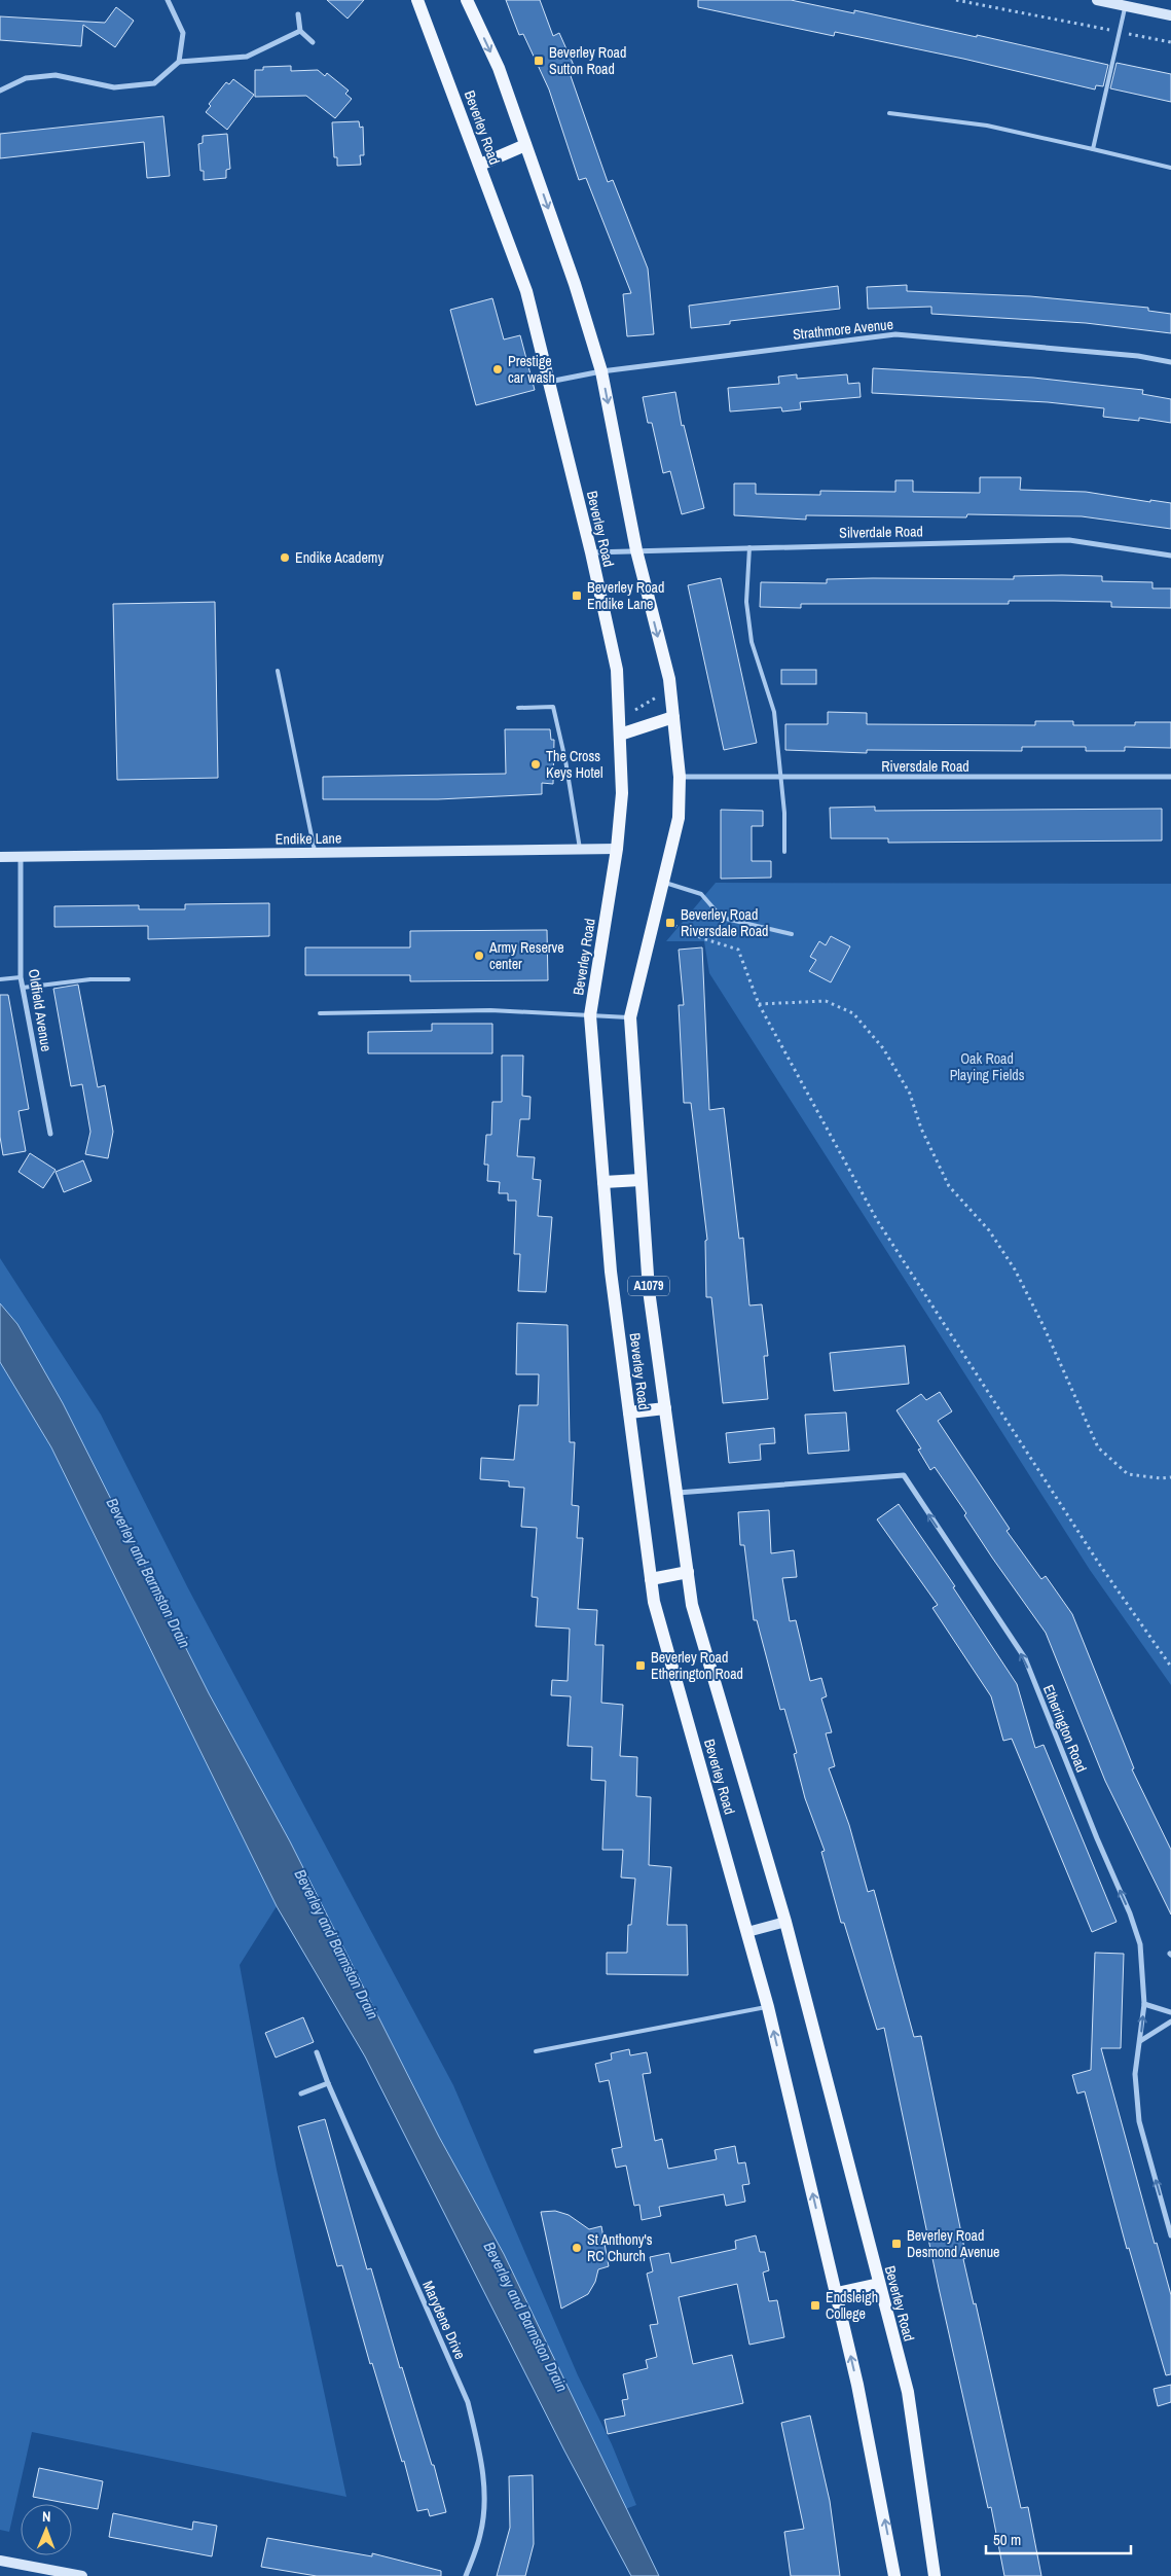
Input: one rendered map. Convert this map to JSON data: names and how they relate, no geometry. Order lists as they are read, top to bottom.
{
  "streets": {
    "main road": ["Beverley Road", "A1079"],
    "street": [
      "Strathmore Avenue",
      "Silverdale Road",
      "Riversdale Road",
      "Endike Lane",
      "Oldfield Avenue",
      "Etherington Road",
      "Marydene Drive"
    ]
  },
  "crossings": [
    ["Beverley Road", "Strathmore Avenue"],
    ["Beverley Road", "Silverdale Road"],
    ["Beverley Road", "Riversdale Road"],
    ["Beverley Road", "Endike Lane"],
    ["Beverley Road", "Etherington Road"],
    ["Endike Lane", "Oldfield Avenue"]
  ],
  "one_way": ["Etherington Road"],
  "water": ["Beverley and Barmston Drain"],
  "parks": ["Oak Road Playing Fields"],
  "places": {
    "transit": [
      "Beverley Road Sutton Road",
      "Beverley Road Endike Lane",
      "Beverley Road Riversdale Road",
      "Beverley Road Etherington Road",
      "Beverley Road Desmond Avenue",
      "Endsleigh College"
    ],
    "other": [
      "Prestige car wash",
      "Endike Academy",
      "The Cross Keys Hotel",
      "Army Reserve center",
      "St Anthony's RC Church"
    ]
  },
  "scale_bar": "50 m",
  "north": "top"
}
